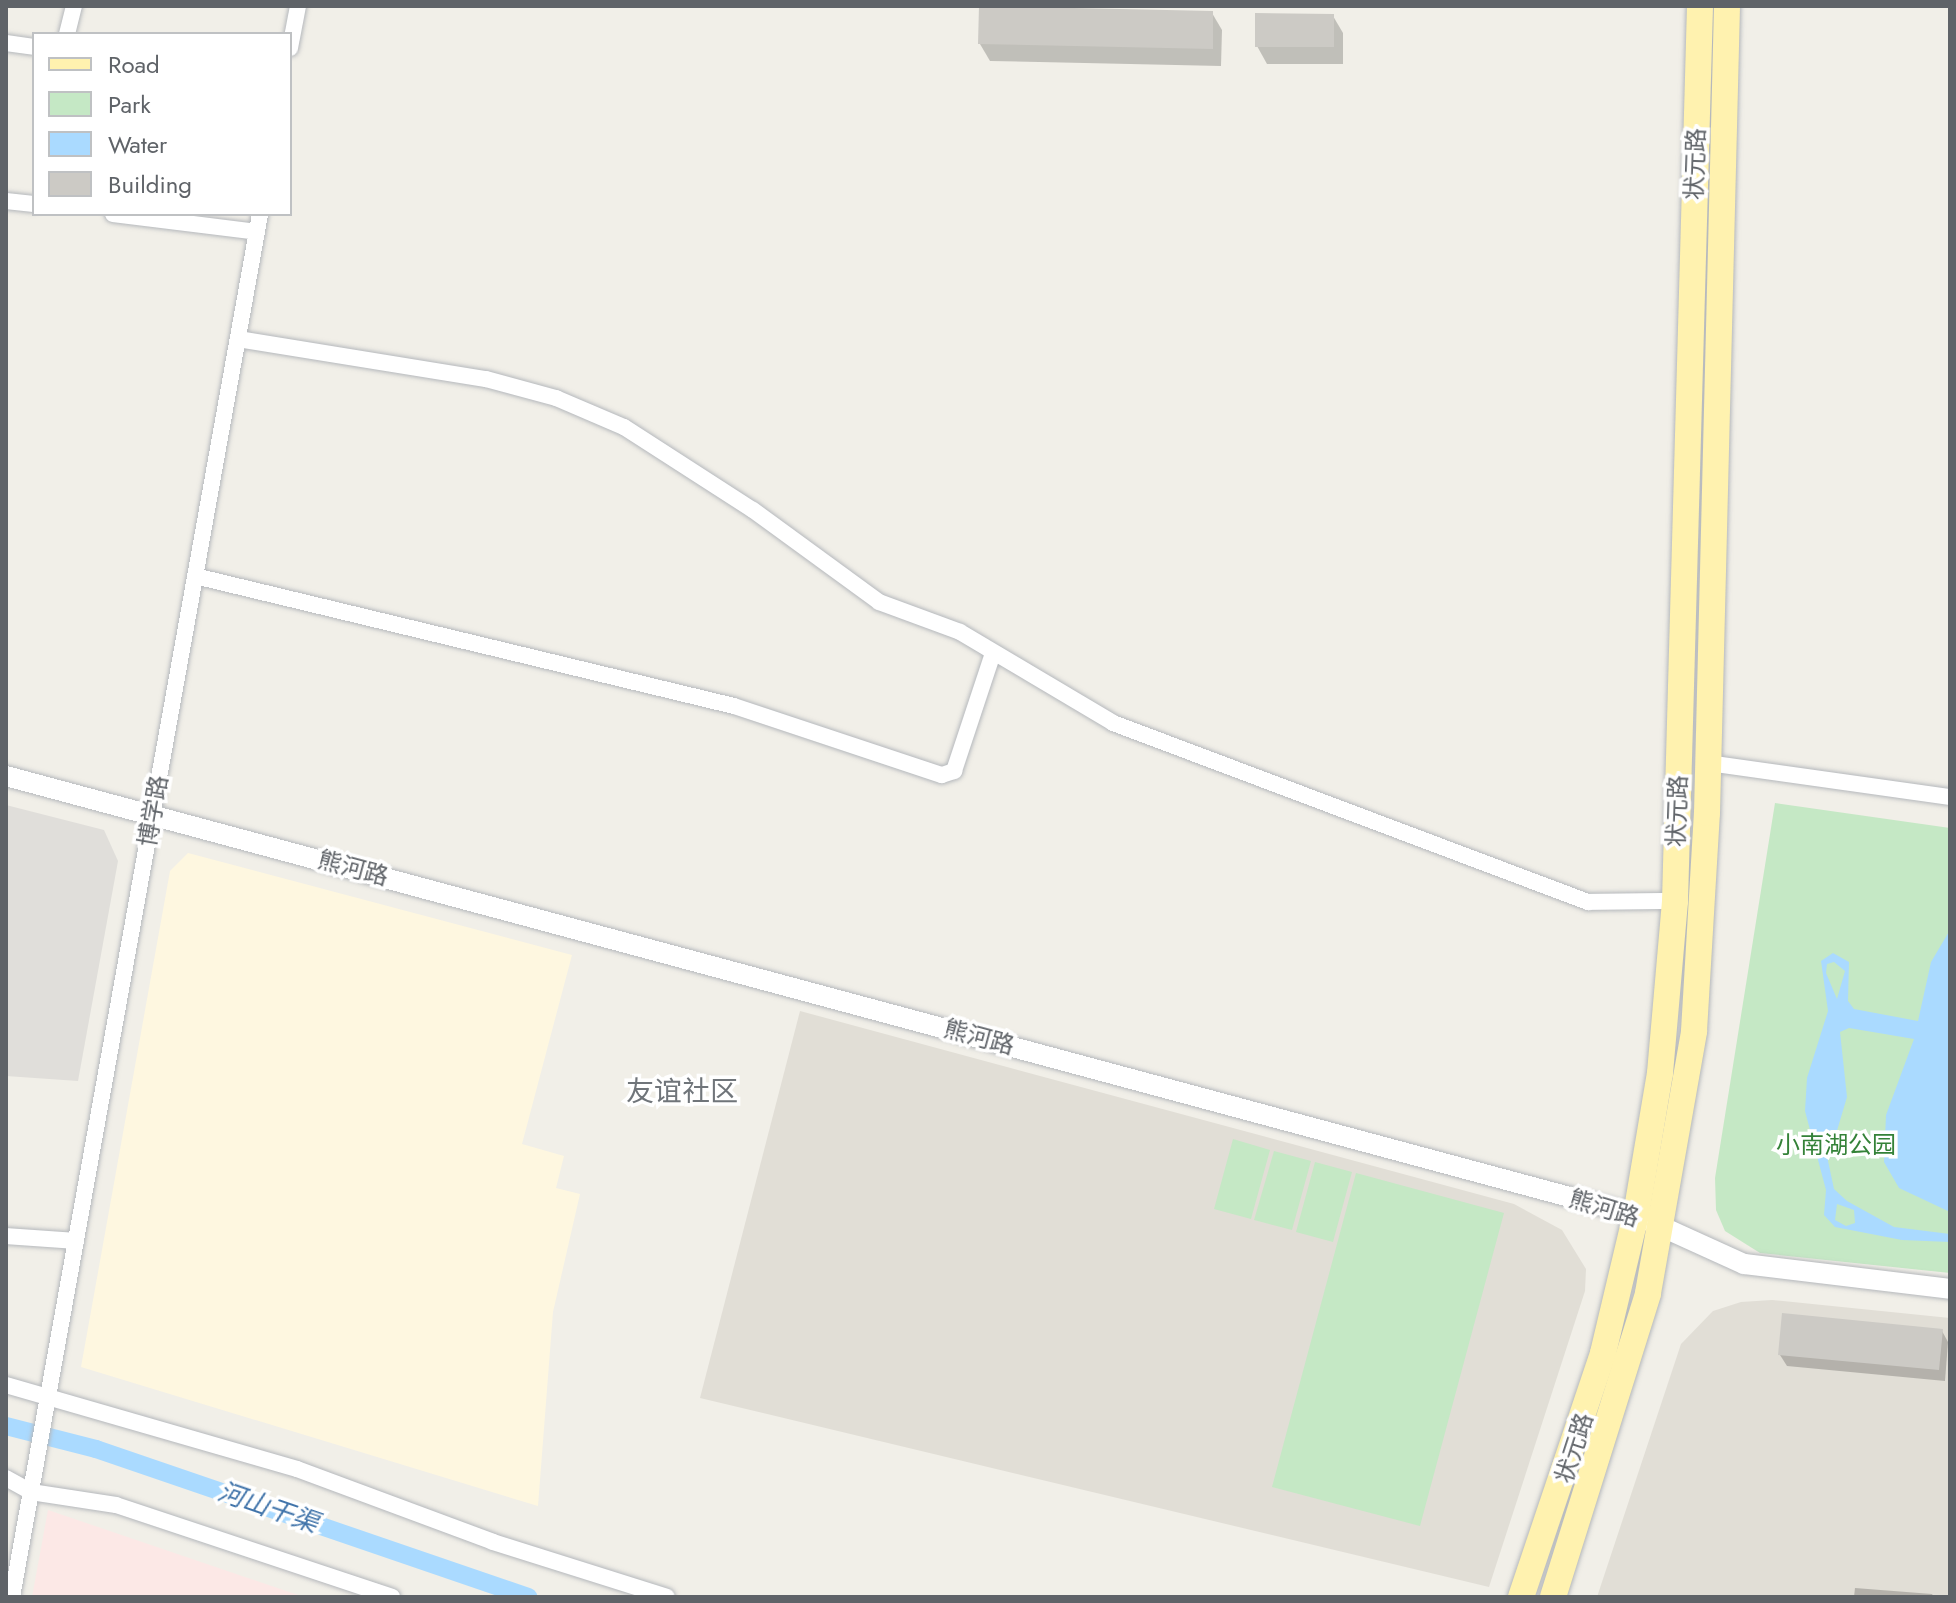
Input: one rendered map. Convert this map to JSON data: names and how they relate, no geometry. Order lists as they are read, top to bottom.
{
  "streets": {
    "main road": ["状元路"],
    "street": ["博学路", "熊河路"]
  },
  "crossings": [
    ["状元路", "熊河路"],
    ["博学路", "熊河路"]
  ],
  "districts": ["友谊社区"],
  "water": ["河山干渠"],
  "parks": ["小南湖公园"],
  "legend": [
    "Road",
    "Park",
    "Water",
    "Building"
  ]
}
